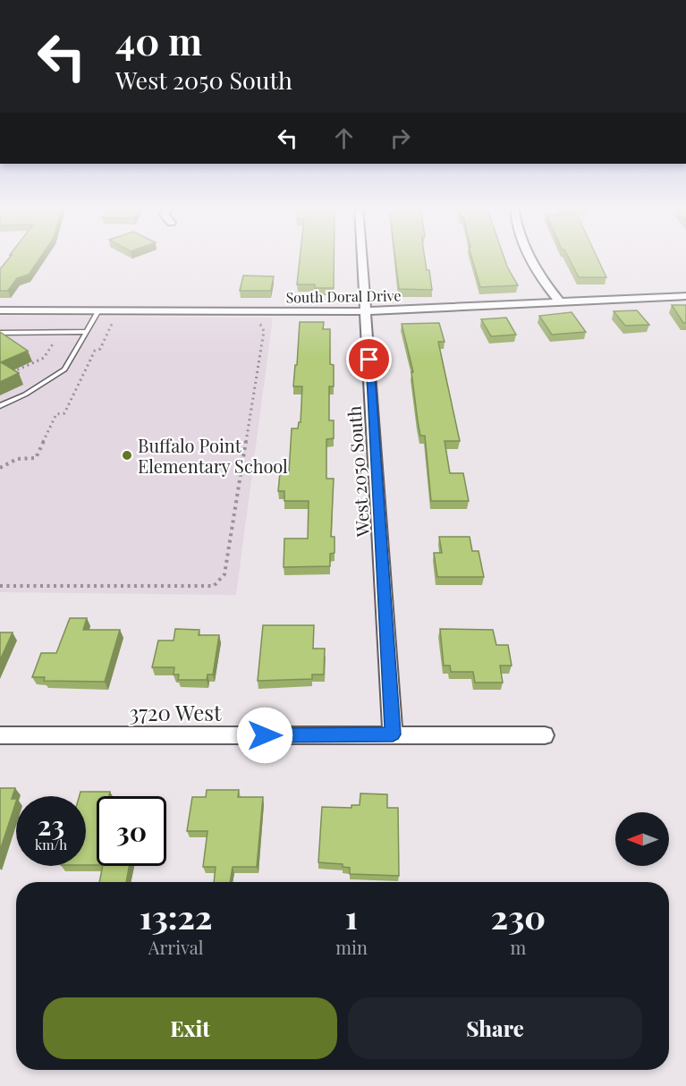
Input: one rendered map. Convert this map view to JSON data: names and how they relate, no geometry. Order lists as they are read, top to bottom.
{
  "streets": {
    "street": ["South Doral Drive", "West 2050 South", "3720 West"]
  },
  "crossings": [
    ["South Doral Drive", "West 2050 South"],
    ["West 2050 South", "3720 West"]
  ],
  "places": ["Buffalo Point Elementary School"],
  "north": "left",
  "page": {
    "turn": ["40 m", "West 2050 South"],
    "speed": "23 km/h",
    "limit": "30",
    "eta": [
      "13:22",
      "Arrival",
      "1",
      "min",
      "230",
      "m"
    ],
    "buttons": ["Exit", "Share"]
  }
}
